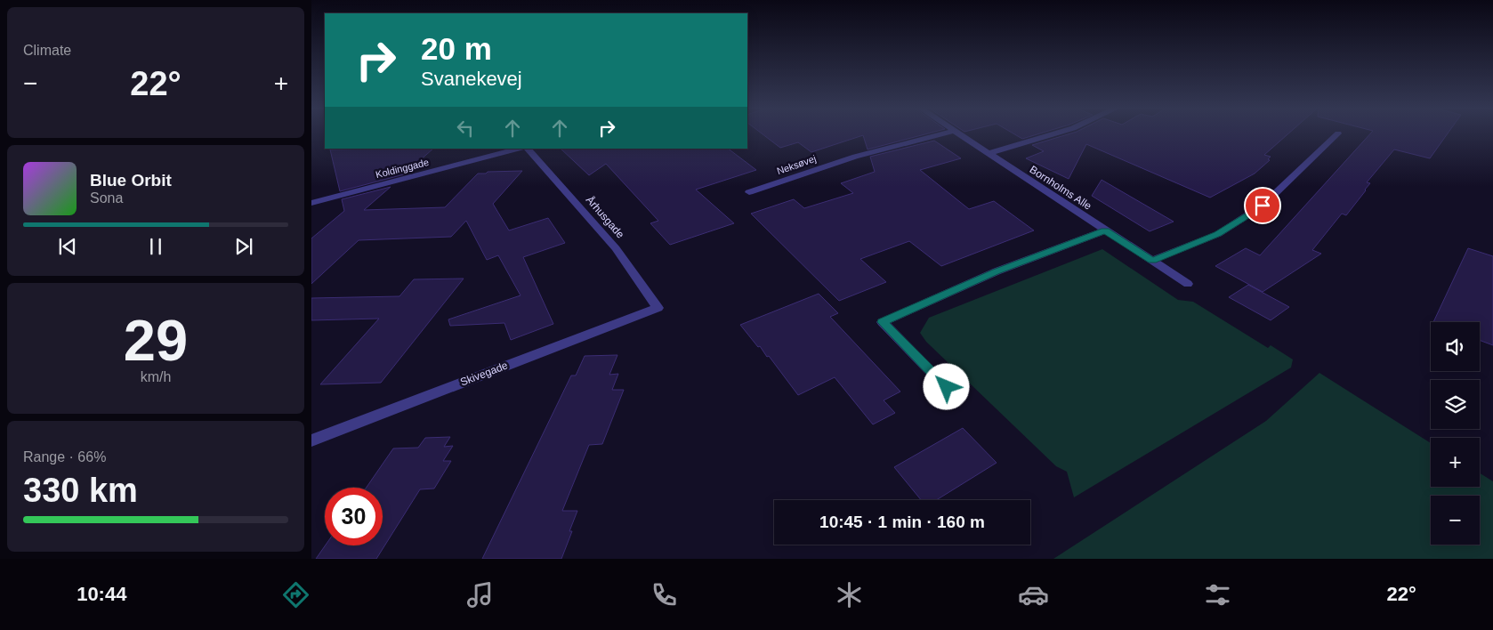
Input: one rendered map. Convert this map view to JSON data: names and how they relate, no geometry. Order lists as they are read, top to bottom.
{
  "streets": {
    "street": [
      "Neksøvej",
      "Koldinggade",
      "Bornholms Alle",
      "Århusgade",
      "Skivegade"
    ]
  },
  "crossings": [
    ["Århusgade", "Skivegade"]
  ],
  "page": {
    "tile": [
      "Climate",
      ["29", "km/h"],
      ["Range · 66%", "330 km"]
    ],
    "turn": ["20 m", "Svanekevej"],
    "heat": ["−", "22°", "+"],
    "song": ["Blue Orbit", "Sona"],
    "map_buttons": ["+", "−"],
    "limit": "30",
    "trip": "10:45 · 1 min · 160 m",
    "tabs": ["10:44", "22°"]
  }
}
